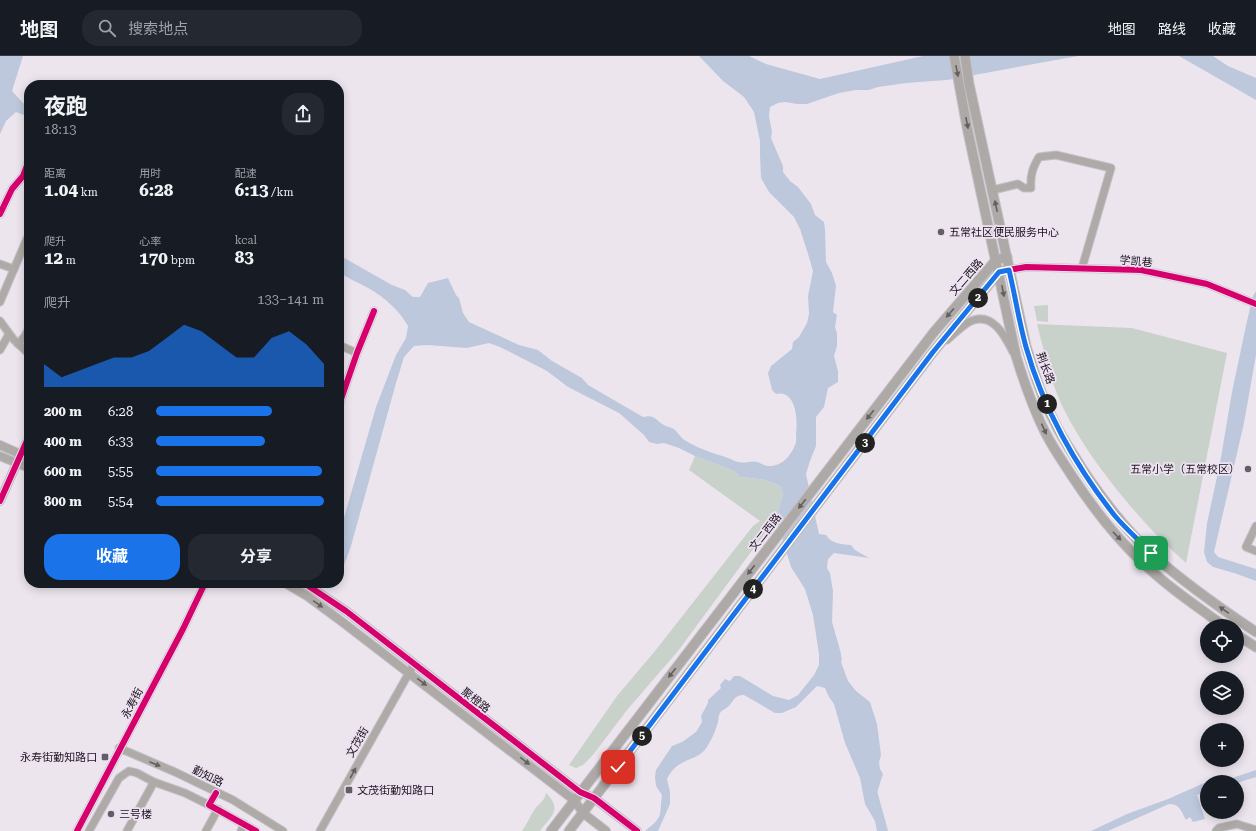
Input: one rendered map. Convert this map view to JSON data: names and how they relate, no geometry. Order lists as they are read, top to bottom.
{
  "streets": {
    "main road": ["文二西路", "荆长路"],
    "street": [
      "学凯巷",
      "聚橙路",
      "永寿街",
      "文茂街",
      "勤知路"
    ]
  },
  "crossings": [
    ["学凯巷", "文二西路"],
    ["学凯巷", "荆长路"],
    ["文二西路", "荆长路"],
    ["文二西路", "聚橙路"],
    ["聚橙路", "文茂街"],
    ["永寿街", "勤知路"]
  ],
  "one_way": ["文茂街"],
  "places": {
    "other": ["五常社区便民服务中心", "五常小学（五常校区）", "三号楼"],
    "transit": ["永寿街勤知路口", "文茂街勤知路口"]
  },
  "page": {
    "header": "地图",
    "search": "搜索地点",
    "nav": ["地图", "路线", "收藏"],
    "heading": ["夜跑", "18:13"],
    "stats": [
      ["距离", "1.04 km"],
      ["用时", "6:28"],
      ["配速", "6:13 /km"],
      ["爬升", "12 m"],
      ["心率", "170 bpm"],
      ["kcal", "83"]
    ],
    "chart": ["爬升", "133–141 m"],
    "pins": [
      "2",
      "1",
      "3",
      "4",
      "5"
    ],
    "list": [
      {
        "name": "200 m",
        "note": "6:28"
      },
      {
        "name": "400 m",
        "note": "6:33"
      },
      {
        "name": "600 m",
        "note": "5:55"
      },
      {
        "name": "800 m",
        "note": "5:54"
      }
    ],
    "buttons": ["收藏", "分享"],
    "map_buttons": ["+", "−"]
  }
}
